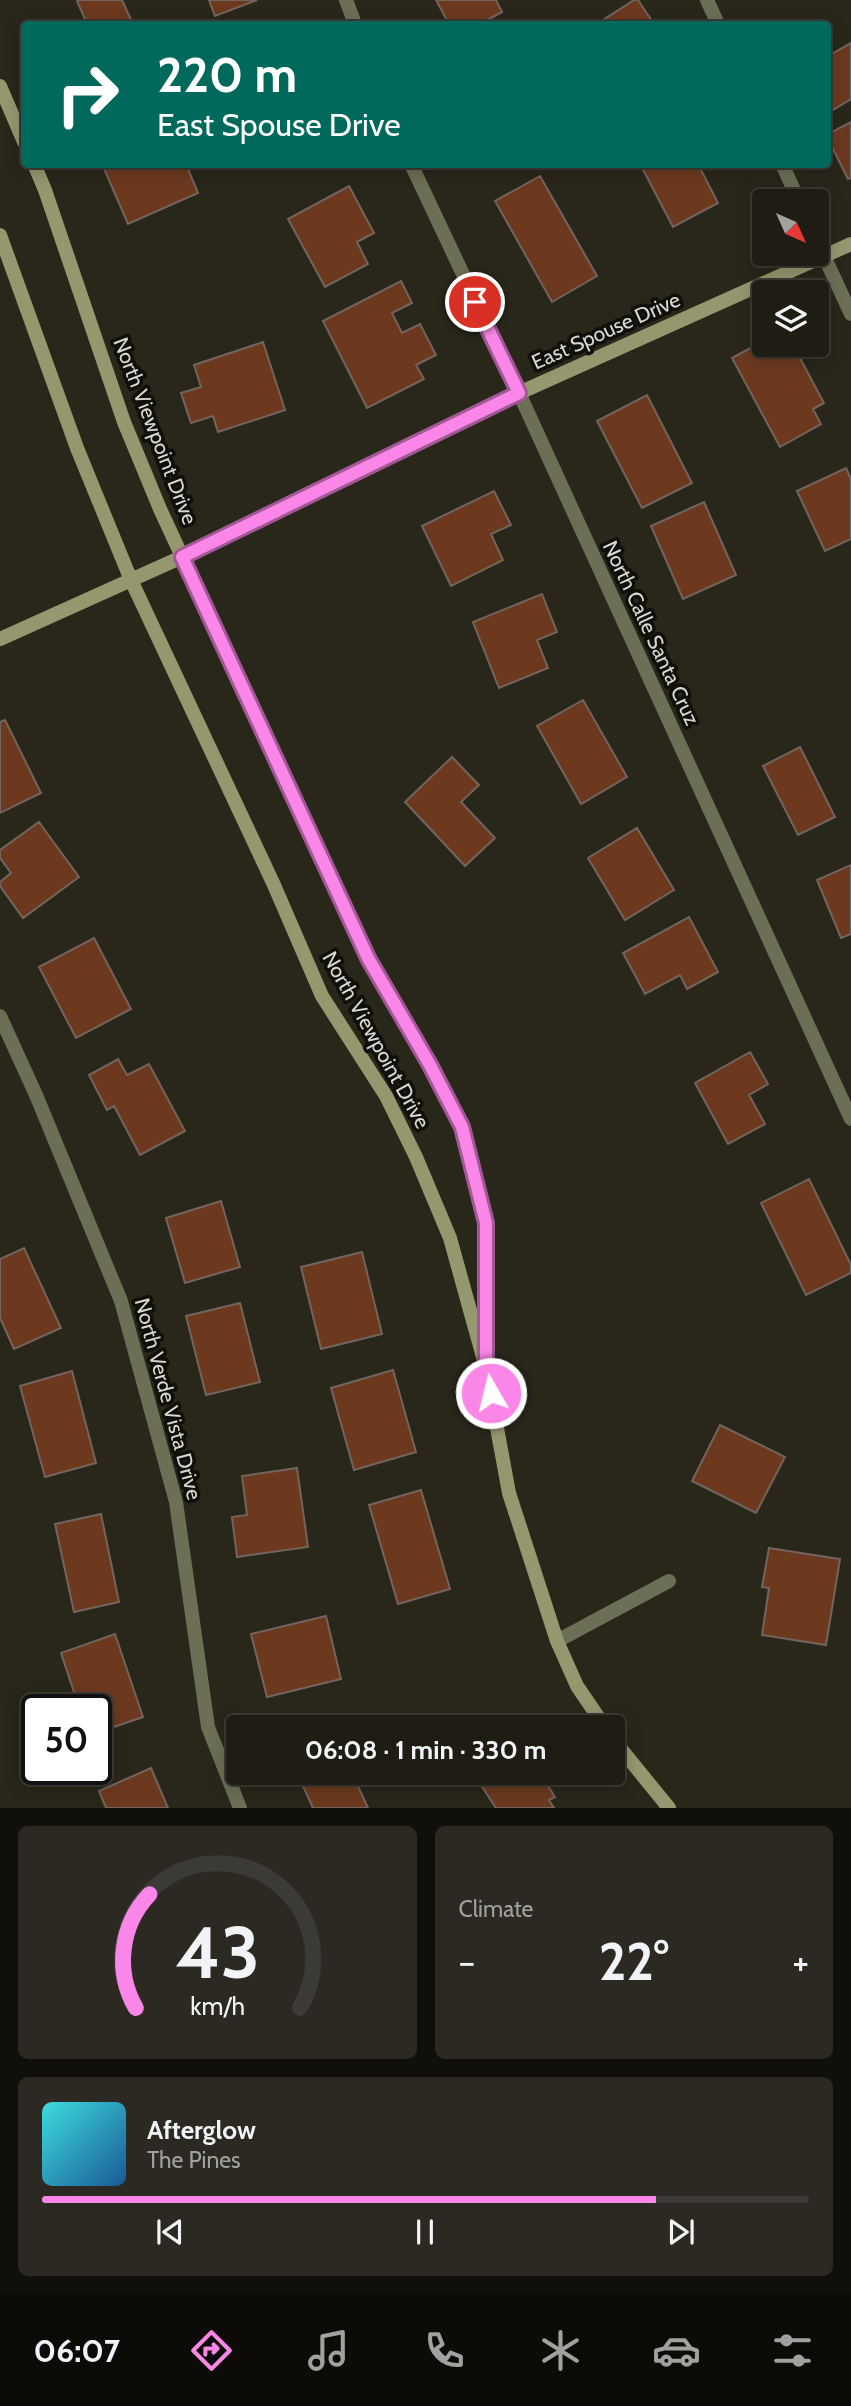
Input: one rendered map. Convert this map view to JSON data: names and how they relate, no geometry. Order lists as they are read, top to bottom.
{
  "streets": {
    "main road": ["East Spouse Drive", "North Viewpoint Drive"],
    "street": ["North Calle Santa Cruz", "North Verde Vista Drive"]
  },
  "crossings": [
    ["East Spouse Drive", "North Viewpoint Drive"],
    ["East Spouse Drive", "North Calle Santa Cruz"]
  ],
  "north": "bottom right",
  "page": {
    "turn": ["220 m", "East Spouse Drive"],
    "limit": "50",
    "trip": "06:08 · 1 min · 330 m",
    "tile": "Climate",
    "heat": ["−", "22°", "+"],
    "song": ["Afterglow", "The Pines"],
    "tabs": "06:07",
    "gauge": ["43", "km/h"]
  }
}
